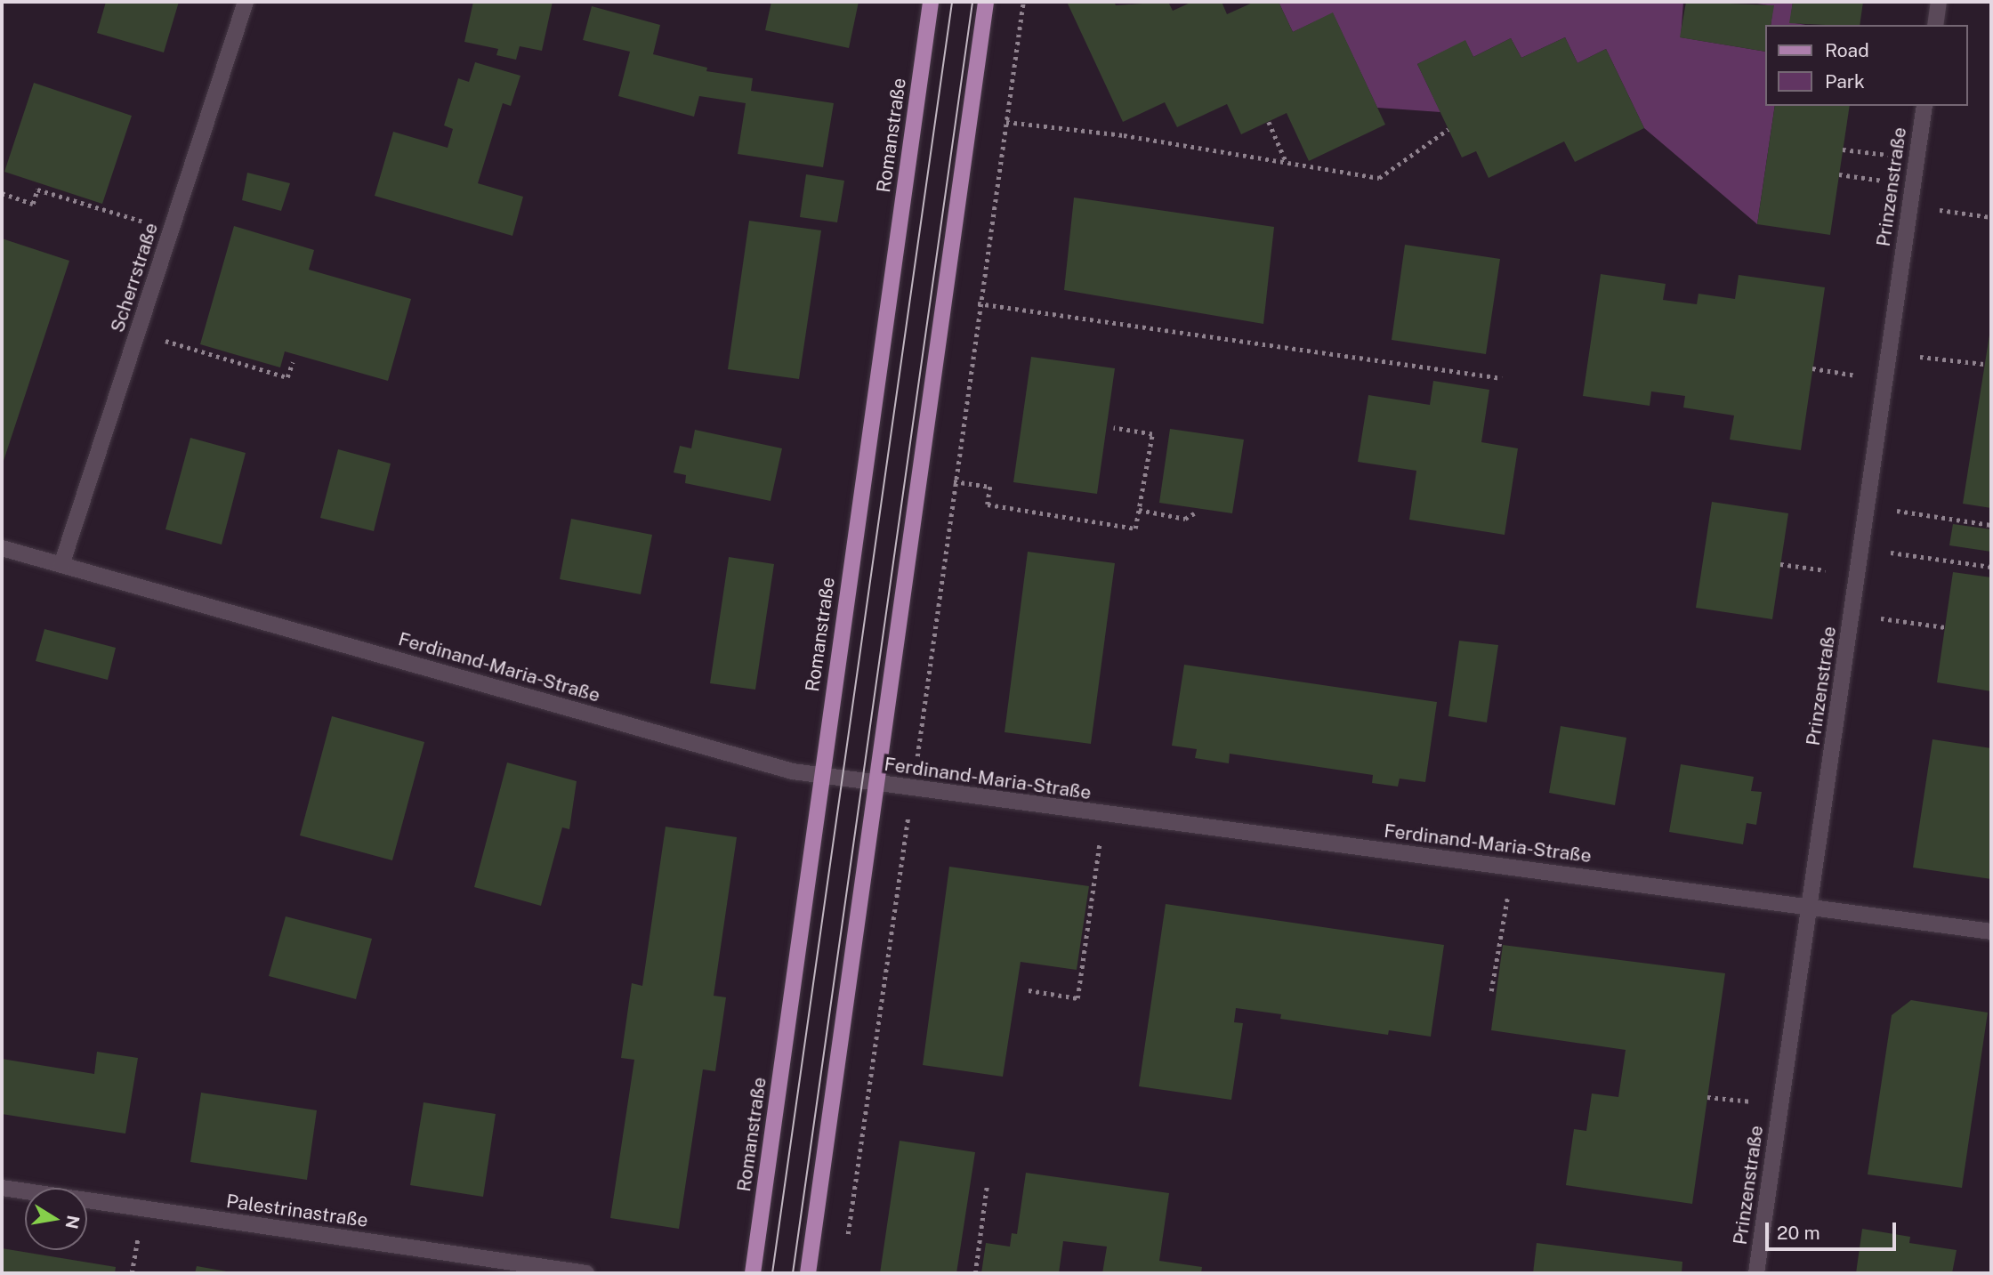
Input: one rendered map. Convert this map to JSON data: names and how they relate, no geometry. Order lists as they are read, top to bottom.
{
  "streets": {
    "main road": ["Romanstraße"],
    "street": [
      "Prinzenstraße",
      "Scherrstraße",
      "Ferdinand-Maria-Straße",
      "Palestrinastraße"
    ]
  },
  "crossings": [
    ["Romanstraße", "Ferdinand-Maria-Straße"],
    ["Prinzenstraße", "Ferdinand-Maria-Straße"],
    ["Scherrstraße", "Ferdinand-Maria-Straße"]
  ],
  "legend": ["Road", "Park"],
  "scale_bar": "20 m",
  "north": "right"
}
